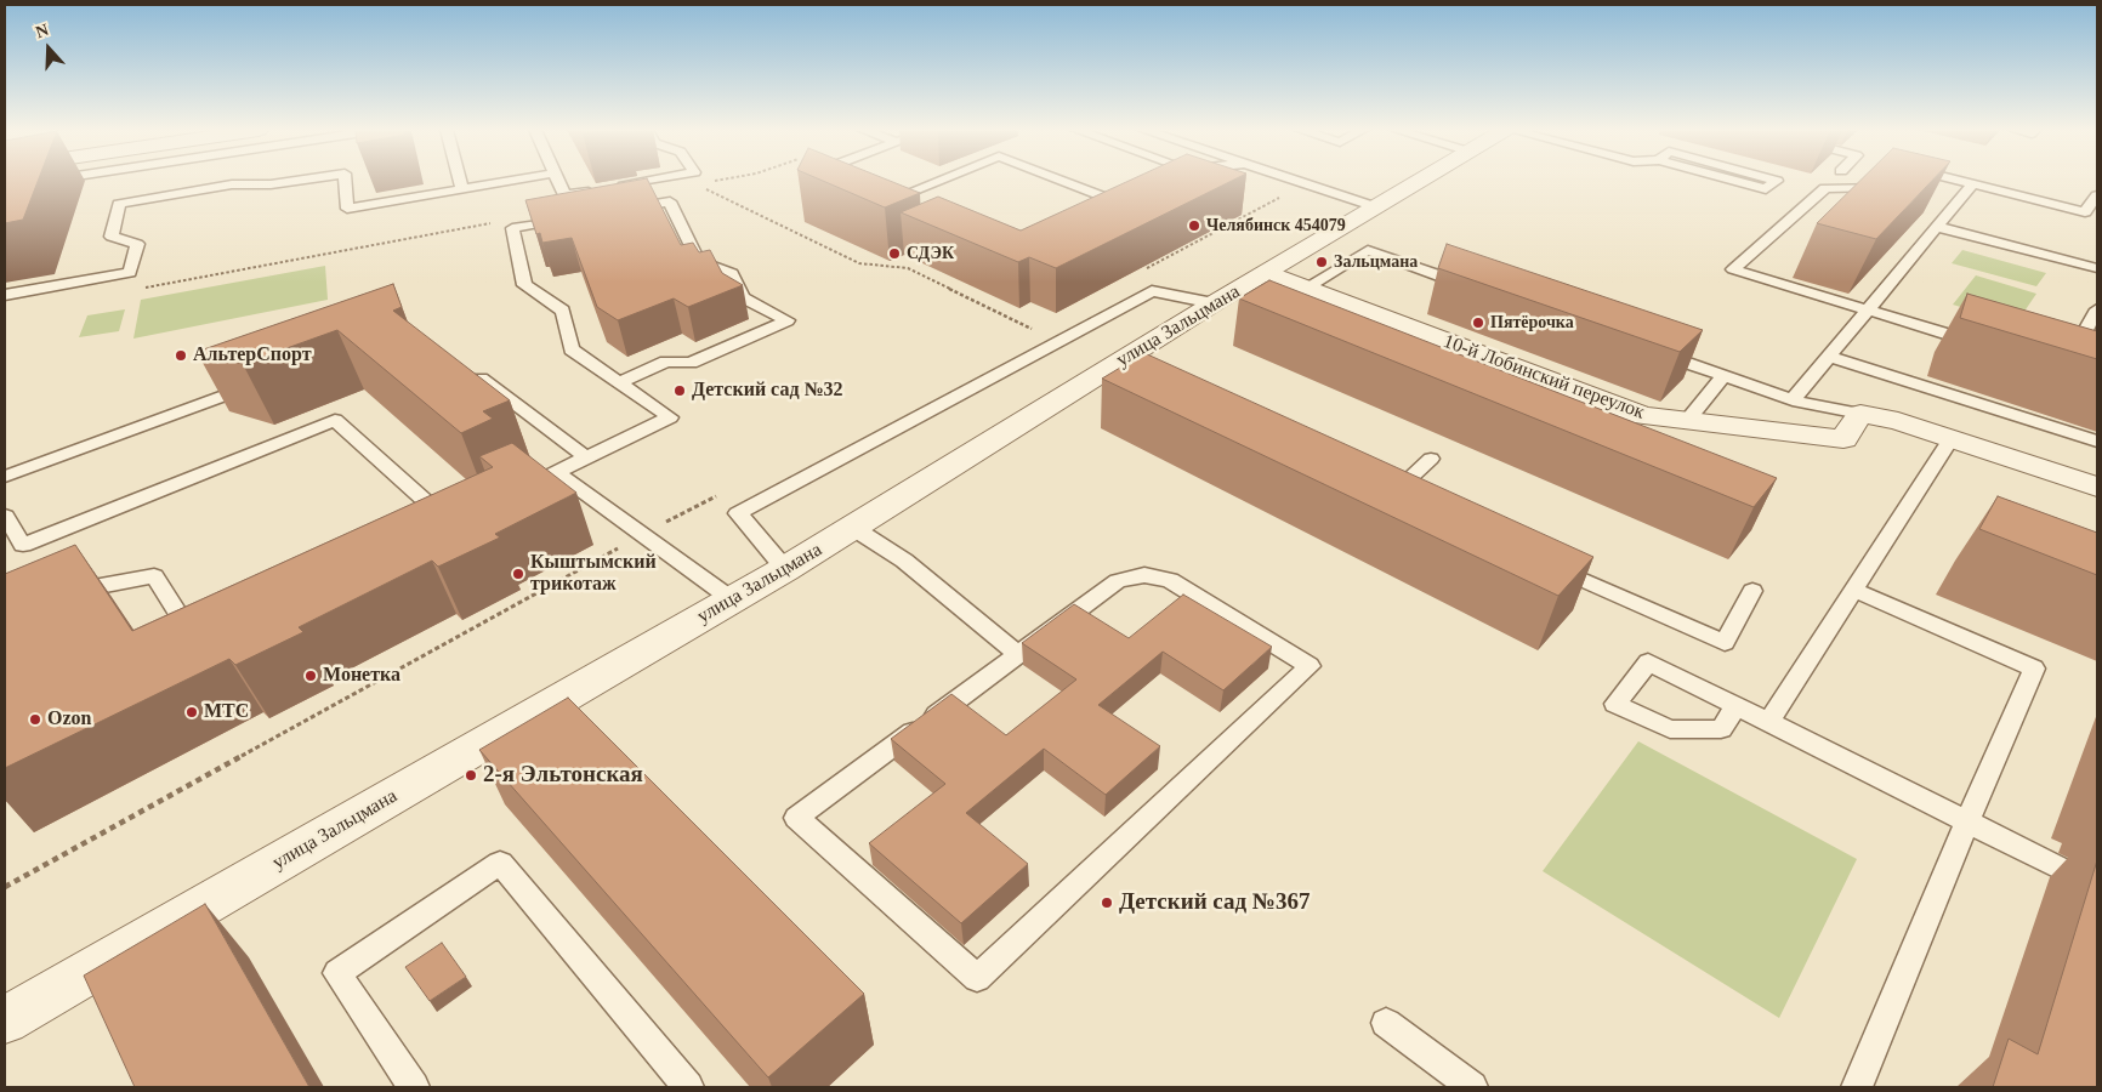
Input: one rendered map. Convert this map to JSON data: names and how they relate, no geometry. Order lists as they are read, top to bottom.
{
  "streets": {
    "street": ["улица Зальцмана", "10-й Лобинский переулок"]
  },
  "crossings": [
    ["улица Зальцмана", "10-й Лобинский переулок"]
  ],
  "places": [
    "Челябинск 454079",
    "СДЭК",
    "Зальцмана",
    "Пятёрочка",
    "АльтерСпорт",
    "Детский сад №32",
    "Кыштымский трикотаж",
    "Монетка",
    "МТС",
    "Ozon",
    "2-я Эльтонская",
    "Детский сад №367"
  ],
  "north": "top"
}
